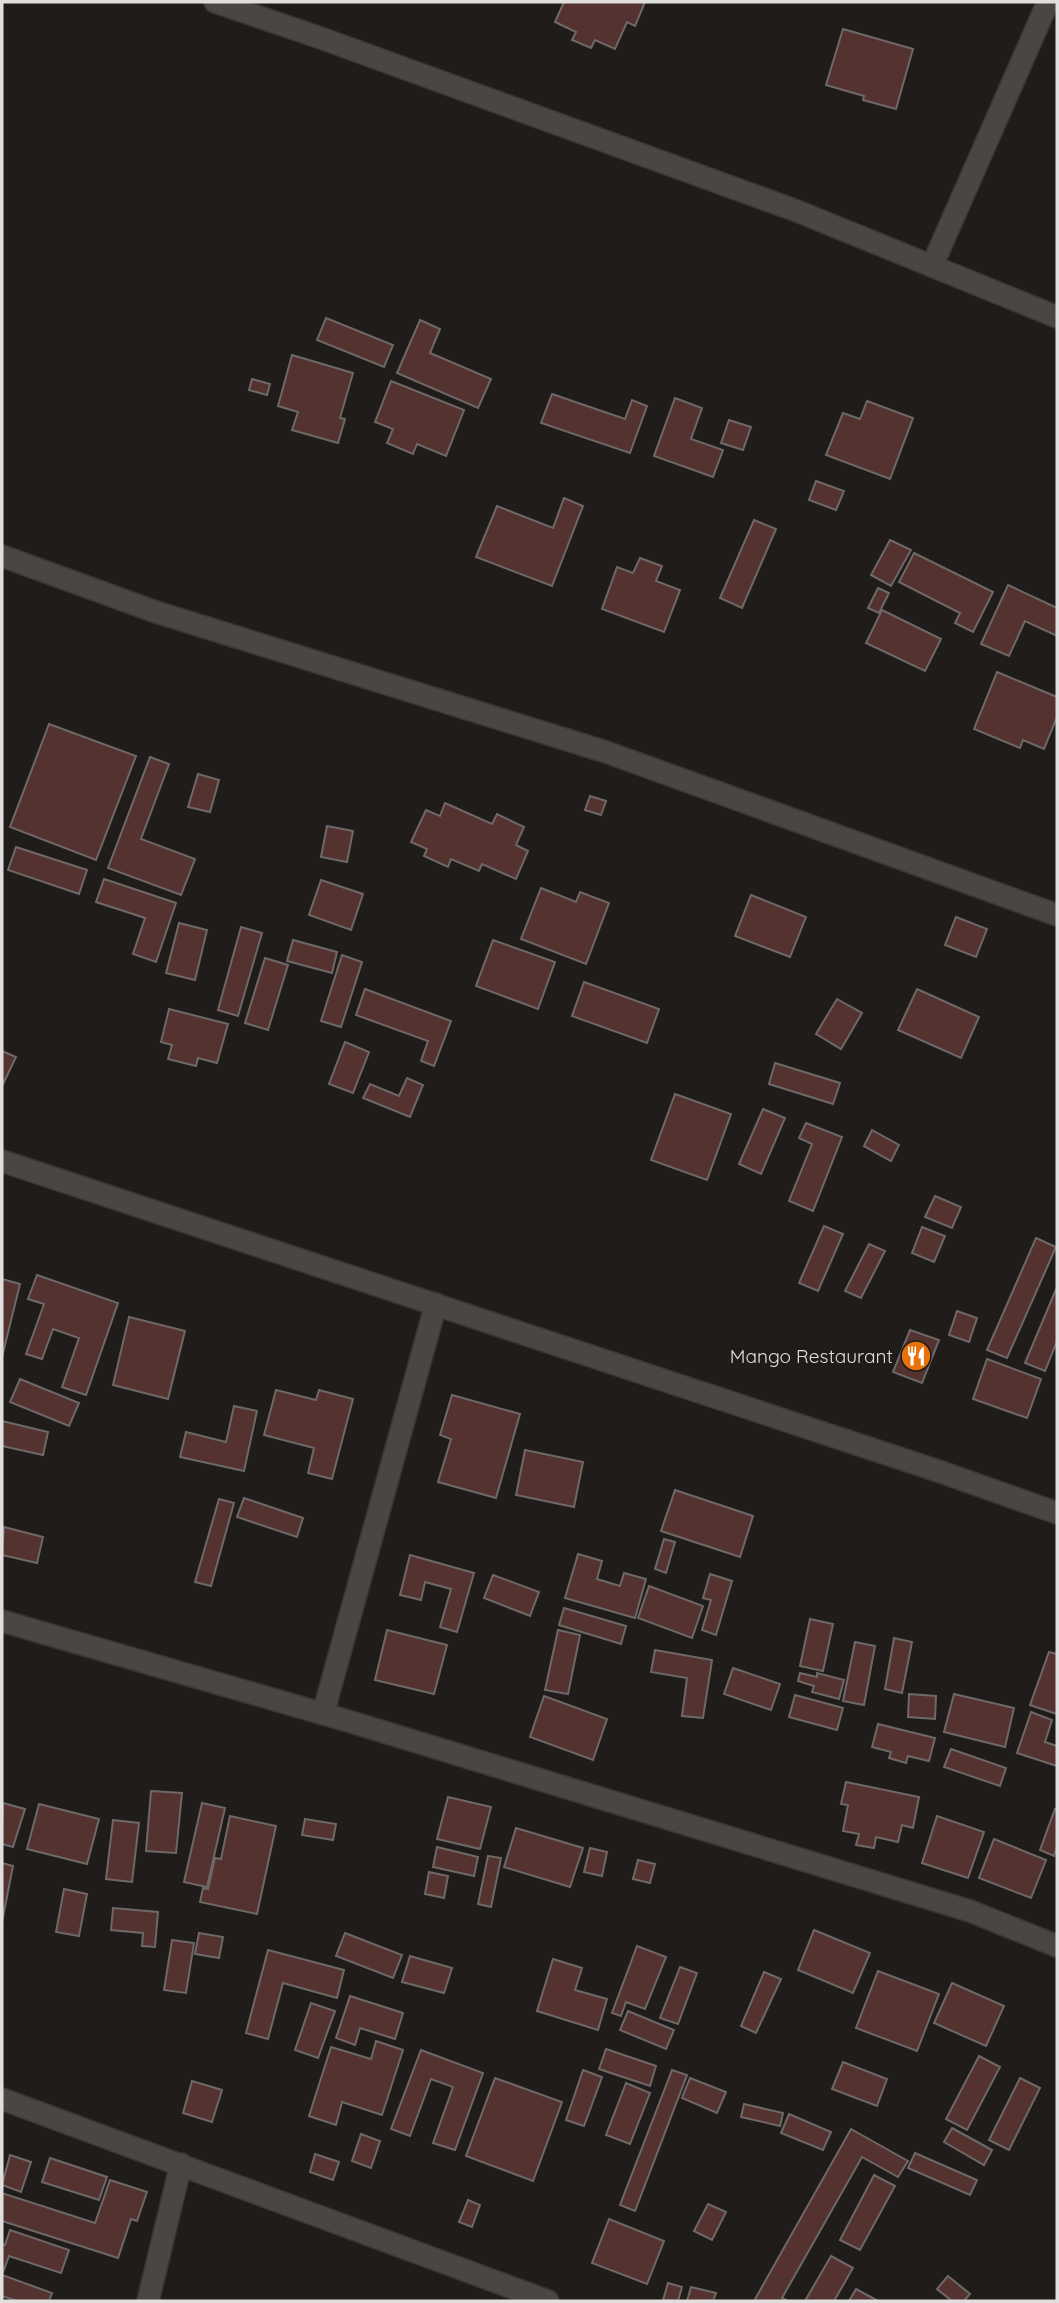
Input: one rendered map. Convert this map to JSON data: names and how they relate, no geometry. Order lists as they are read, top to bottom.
{
  "places": {
    "restaurant": ["Mango Restaurant"]
  }
}
